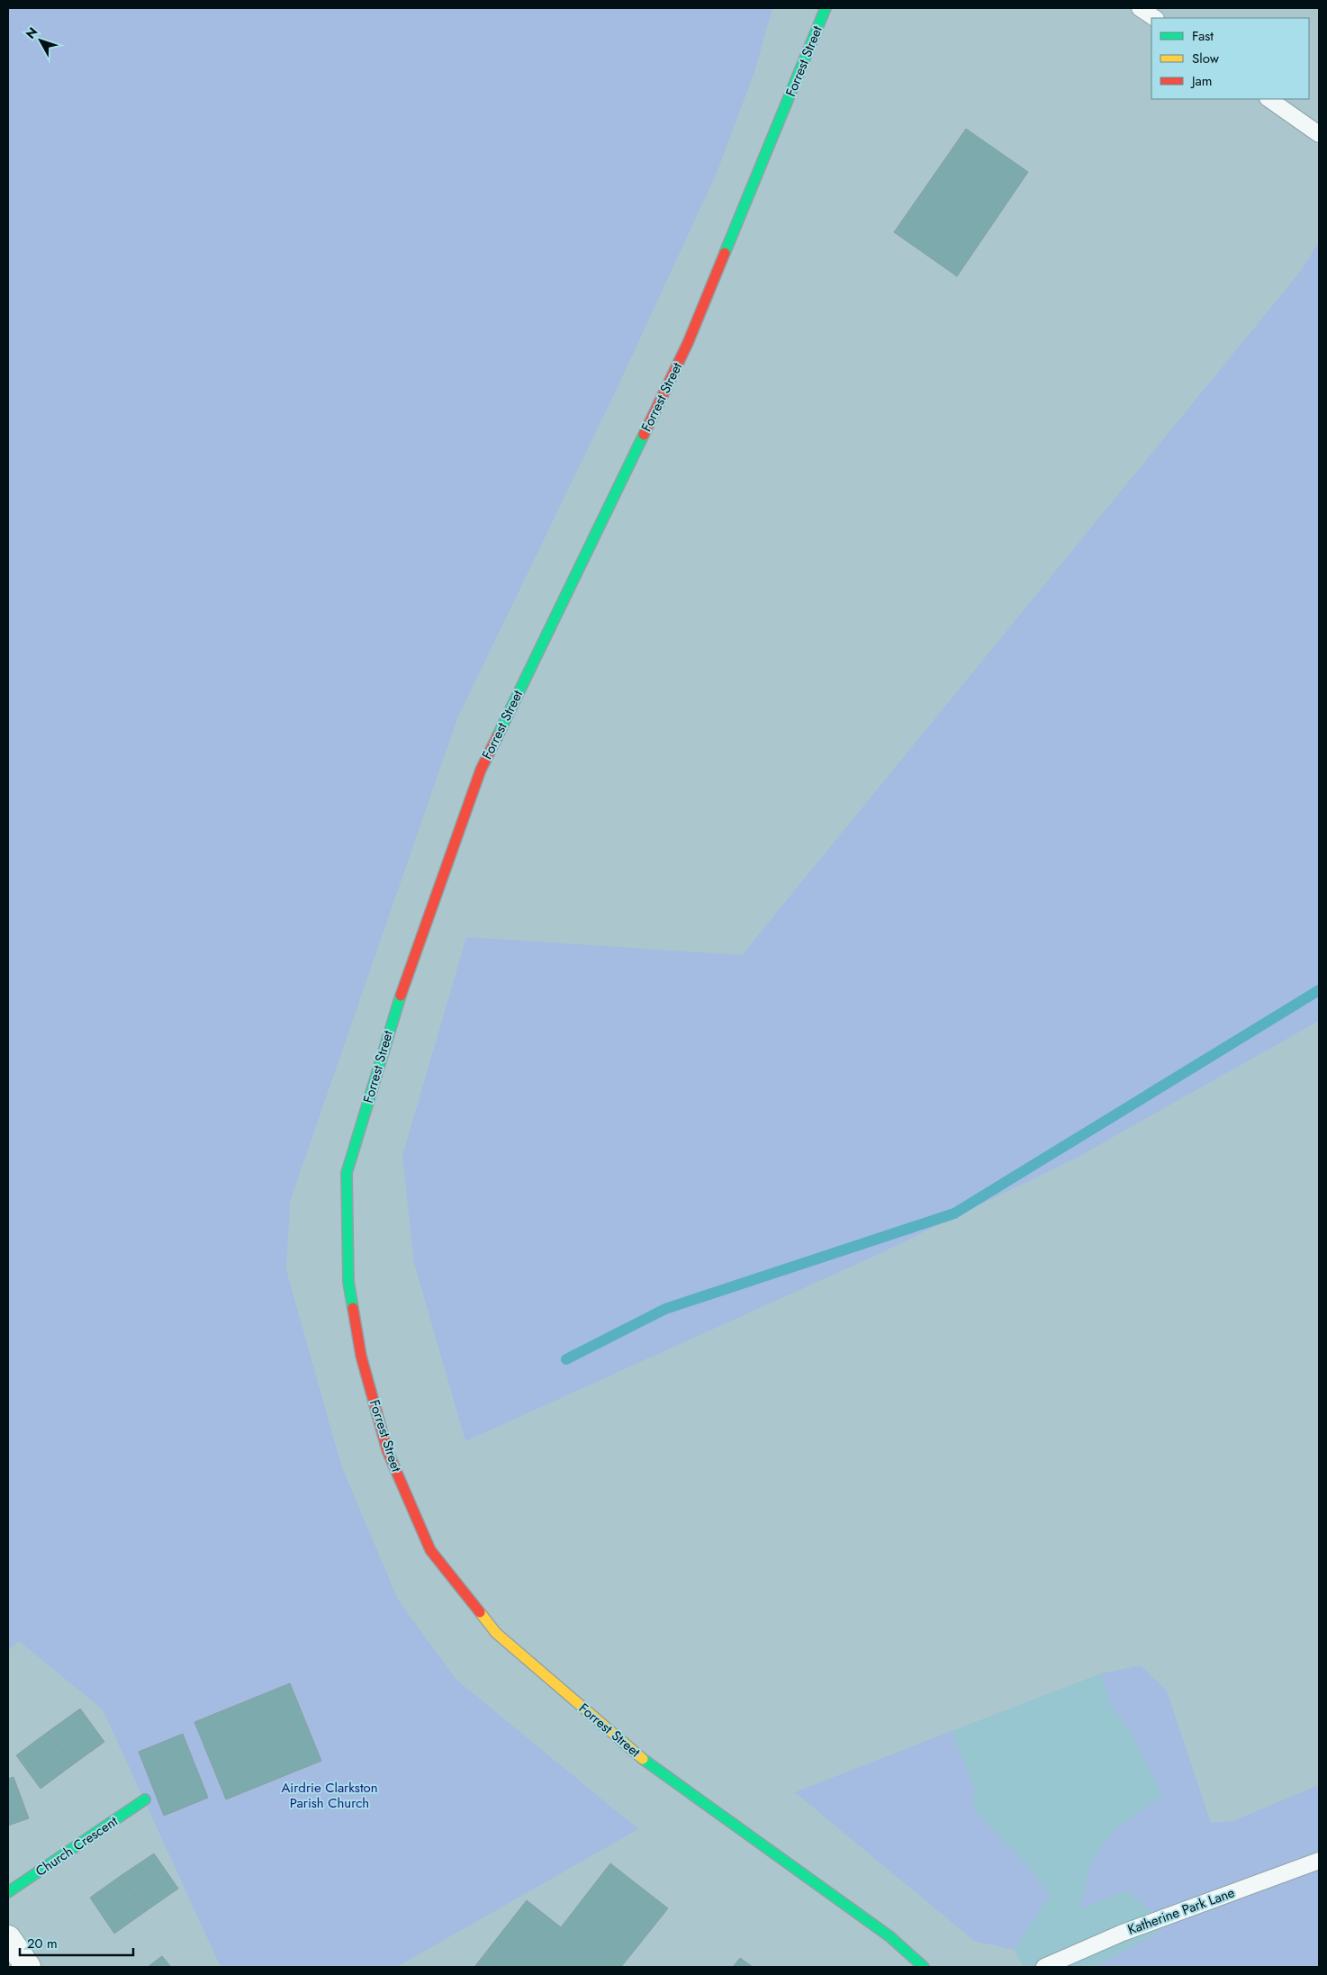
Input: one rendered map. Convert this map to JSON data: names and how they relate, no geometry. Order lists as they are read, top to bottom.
{
  "streets": {
    "main road": ["Forrest Street", "Church Crescent"],
    "lane": ["Katherine Park Lane"]
  },
  "parks": ["Airdrie Clarkston Parish Church"],
  "legend": ["Fast", "Slow", "Jam"],
  "scale_bar": "20 m",
  "north": "top left"
}
